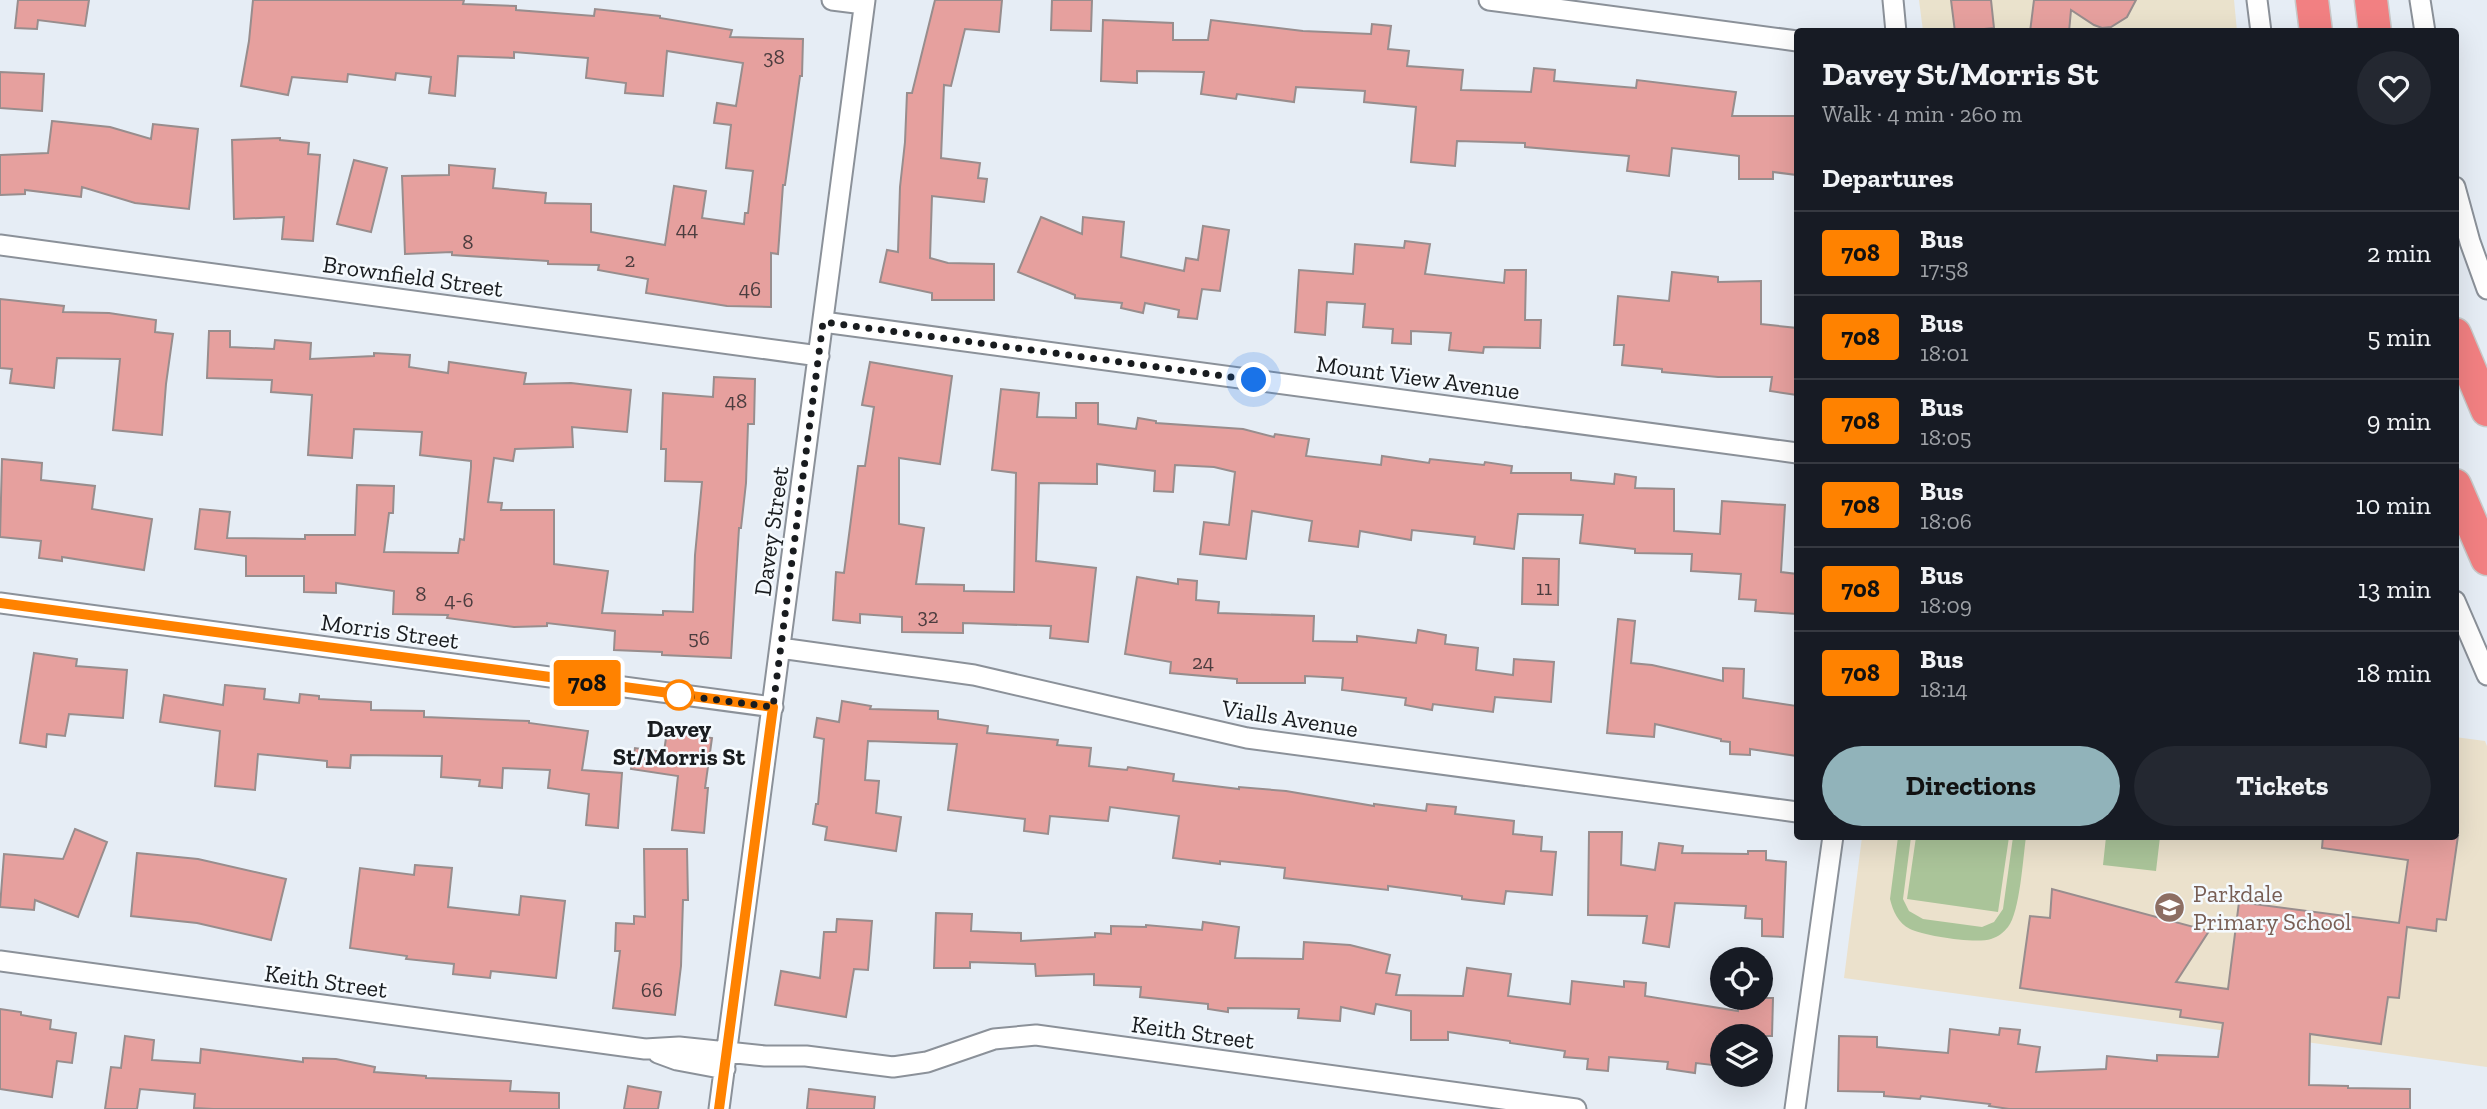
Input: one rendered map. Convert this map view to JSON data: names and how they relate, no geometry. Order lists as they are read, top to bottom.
{
  "streets": {
    "street": [
      "Brownfield Street",
      "Mount View Avenue",
      "Davey Street",
      "Morris Street",
      "Vialls Avenue",
      "Keith Street"
    ]
  },
  "crossings": [
    ["Brownfield Street", "Davey Street"],
    ["Mount View Avenue", "Davey Street"],
    ["Davey Street", "Morris Street"],
    ["Davey Street", "Vialls Avenue"],
    ["Davey Street", "Keith Street"]
  ],
  "places": {
    "other": ["Davey St/Morris St"],
    "school or university": ["Parkdale Primary School"]
  },
  "lines": ["bus line 708"],
  "house_numbers": [
    "38",
    "44",
    "8",
    "2",
    "46",
    "48",
    "11",
    "8",
    "4-6",
    "32",
    "56",
    "24",
    "66"
  ],
  "page": {
    "on_map": "708",
    "heading": [
      ["Davey St/Morris St", "Walk · 4 min · 260 m"],
      "Departures"
    ],
    "list": [
      {
        "mark": "708",
        "name": "Bus",
        "note": "17:58",
        "value": "2 min"
      },
      {
        "mark": "708",
        "name": "Bus",
        "note": "18:01",
        "value": "5 min"
      },
      {
        "mark": "708",
        "name": "Bus",
        "note": "18:05",
        "value": "9 min"
      },
      {
        "mark": "708",
        "name": "Bus",
        "note": "18:06",
        "value": "10 min"
      },
      {
        "mark": "708",
        "name": "Bus",
        "note": "18:09",
        "value": "13 min"
      },
      {
        "mark": "708",
        "name": "Bus",
        "note": "18:14",
        "value": "18 min"
      }
    ],
    "buttons": ["Directions", "Tickets"]
  }
}
